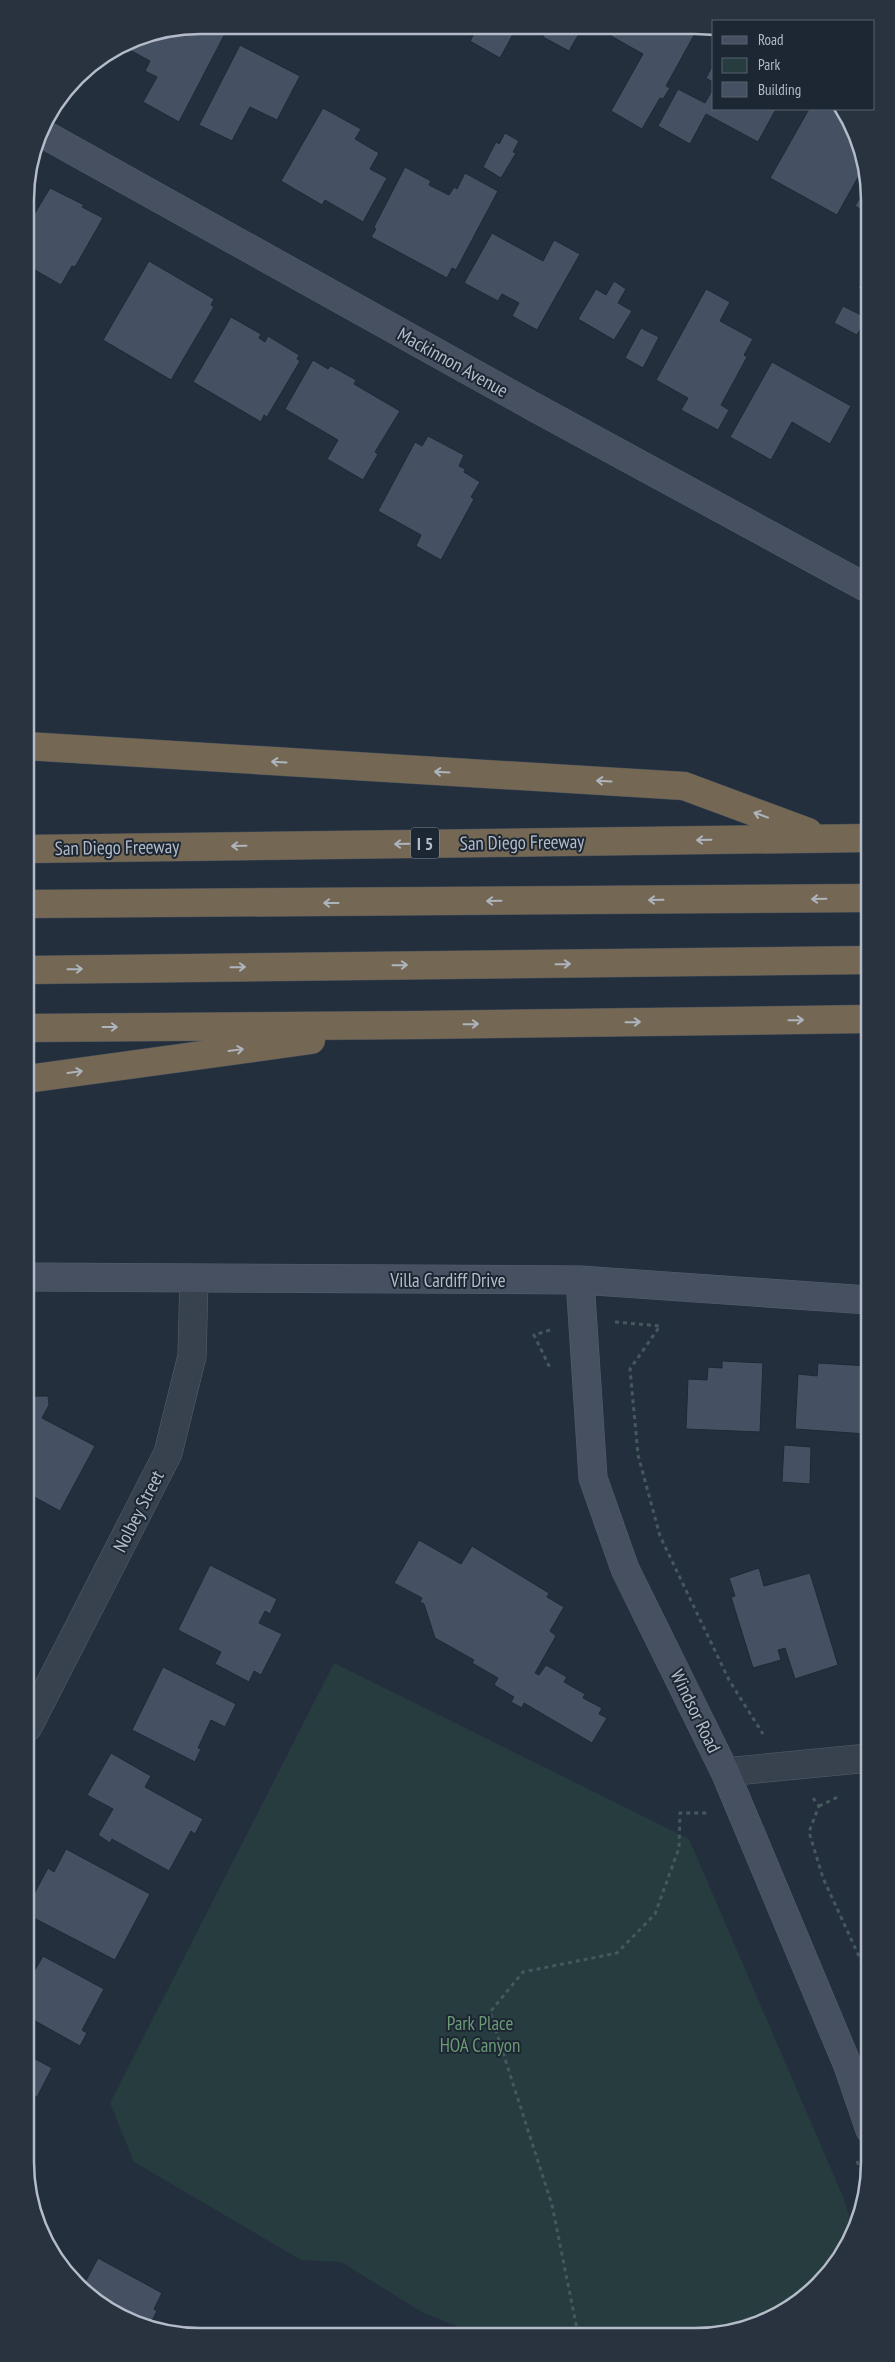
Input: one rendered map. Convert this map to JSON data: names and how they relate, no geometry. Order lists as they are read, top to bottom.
{
  "streets": {
    "highway": ["San Diego Freeway", "I 5"],
    "street": [
      "Mackinnon Avenue",
      "Villa Cardiff Drive",
      "Nolbey Street",
      "Windsor Road"
    ]
  },
  "crossings": [
    ["Villa Cardiff Drive", "Nolbey Street"],
    ["Villa Cardiff Drive", "Windsor Road"]
  ],
  "parks": ["Park Place HOA Canyon"],
  "legend": ["Road", "Park", "Building"]
}
